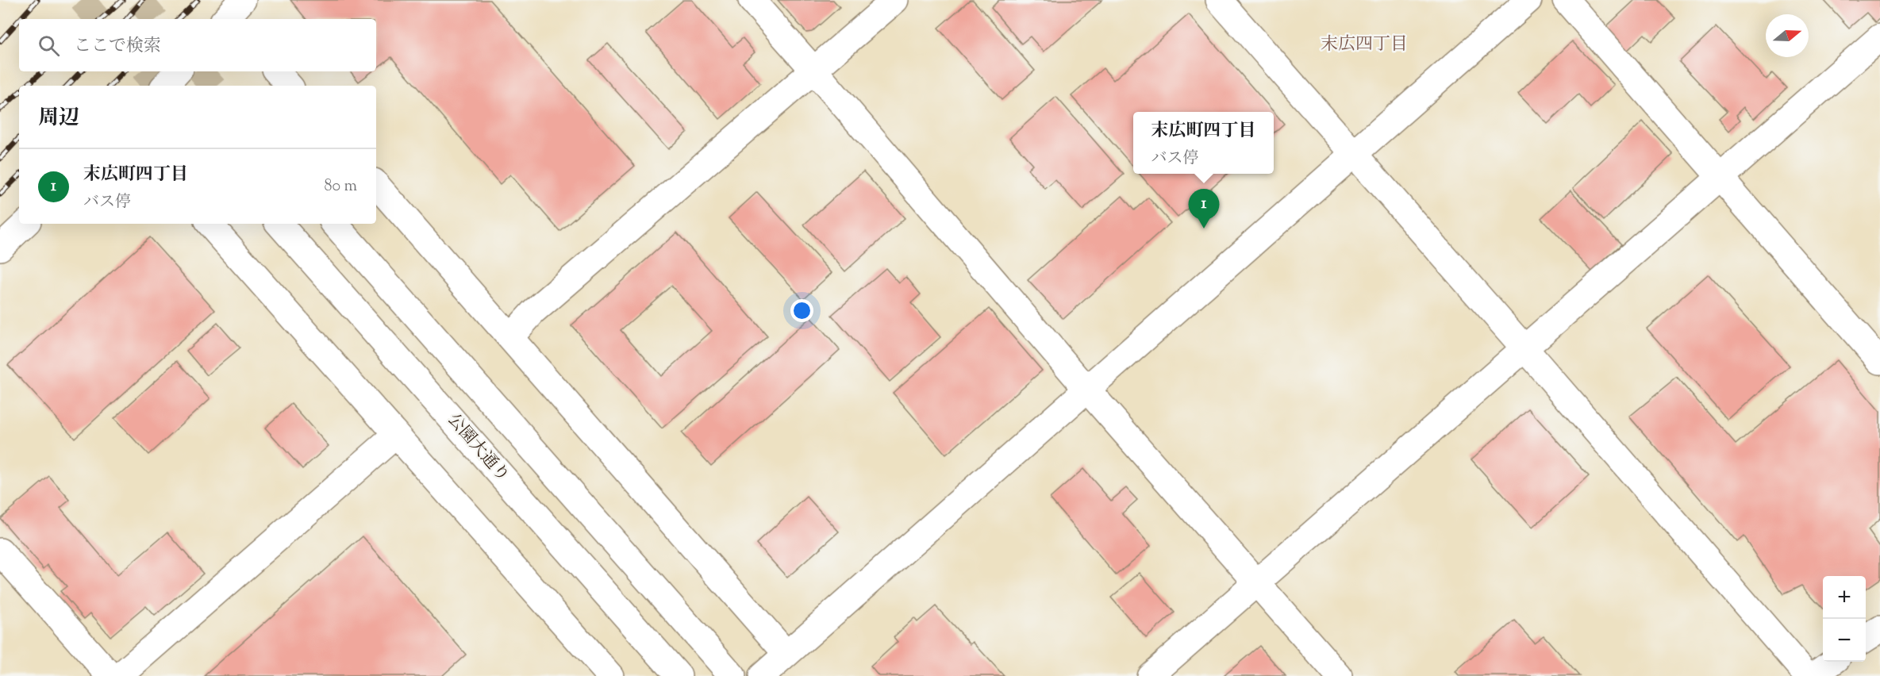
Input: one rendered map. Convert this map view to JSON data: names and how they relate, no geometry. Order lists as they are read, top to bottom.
{
  "streets": {
    "street": ["公園大通り"]
  },
  "districts": ["末広四丁目"],
  "north": "right",
  "page": {
    "search": "ここで検索",
    "heading": "周辺",
    "popup": ["末広町四丁目", "バス停"],
    "list": [
      {
        "mark": "1",
        "name": "末広町四丁目",
        "note": "バス停",
        "value": "80 m"
      }
    ],
    "pins": "1",
    "map_buttons": ["+", "−"]
  }
}
